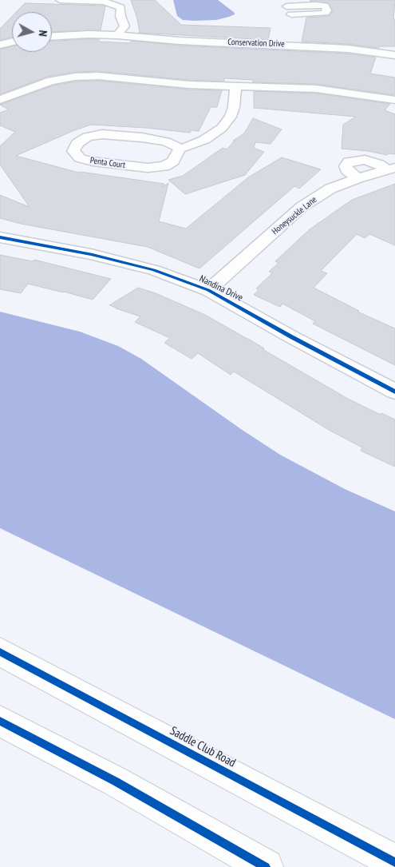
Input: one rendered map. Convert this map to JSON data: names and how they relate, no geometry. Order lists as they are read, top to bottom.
{
  "streets": {
    "street": [
      "Conservation Drive",
      "Penta Court",
      "Honeysuckle Lane",
      "Nandina Drive",
      "Saddle Club Road"
    ]
  },
  "crossings": [
    ["Honeysuckle Lane", "Nandina Drive"]
  ],
  "north": "right"
}
